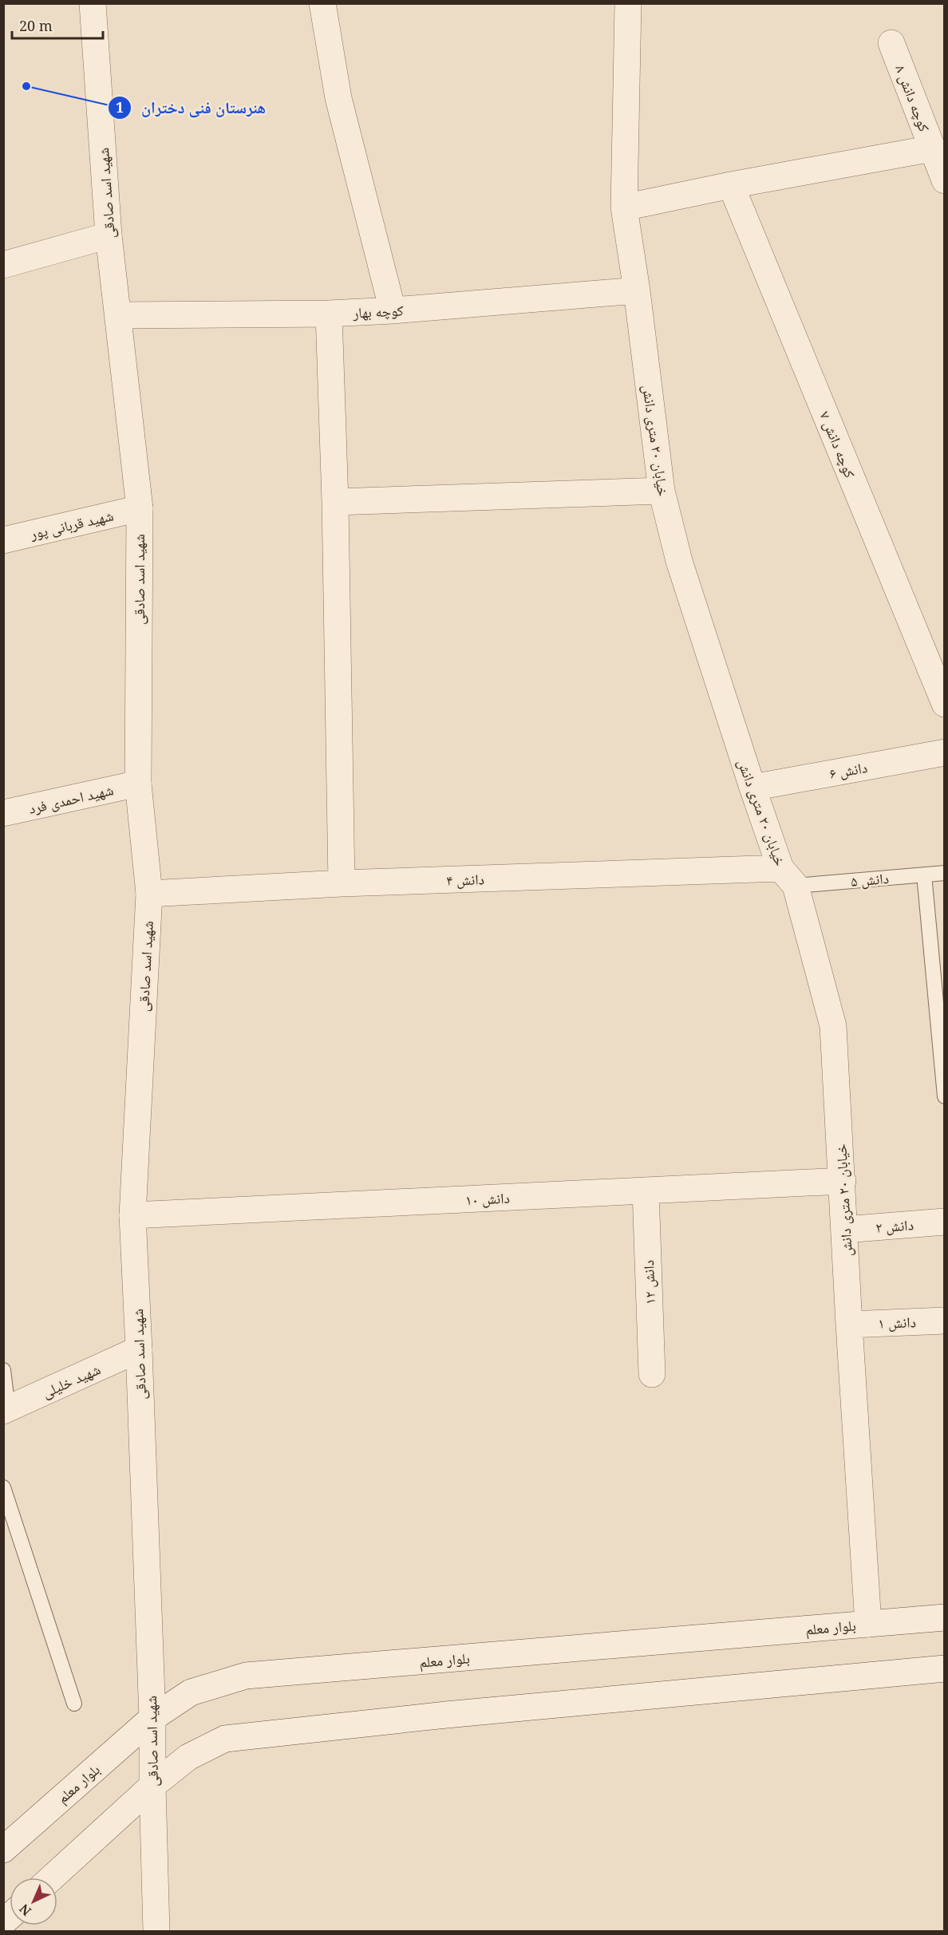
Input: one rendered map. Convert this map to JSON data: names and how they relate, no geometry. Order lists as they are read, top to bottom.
{
  "streets": {
    "street": [
      "کوچه دانش ۸",
      "شهید اسد صادقی",
      "کوچه بهار",
      "خیابان ۲۰ متری دانش",
      "کوچه دانش ۷",
      "شهید قربانی پور",
      "دانش ۶",
      "شهید احمدی فرد",
      "دانش ۴",
      "دانش ۱۰",
      "دانش ۲",
      "دانش ۱۲",
      "دانش ۱",
      "شهید خلیلی",
      "بلوار معلم"
    ],
    "lane": ["دانش ۵"]
  },
  "crossings": [
    ["شهید اسد صادقی", "کوچه بهار"],
    ["شهید اسد صادقی", "شهید قربانی پور"],
    ["شهید اسد صادقی", "شهید احمدی فرد"],
    ["شهید اسد صادقی", "دانش ۴"],
    ["شهید اسد صادقی", "دانش ۱۰"],
    ["شهید اسد صادقی", "شهید خلیلی"],
    ["شهید اسد صادقی", "بلوار معلم"],
    ["کوچه بهار", "خیابان ۲۰ متری دانش"],
    ["خیابان ۲۰ متری دانش", "دانش ۶"],
    ["خیابان ۲۰ متری دانش", "دانش ۴"],
    ["خیابان ۲۰ متری دانش", "دانش ۵"],
    ["خیابان ۲۰ متری دانش", "دانش ۱۰"],
    ["خیابان ۲۰ متری دانش", "دانش ۲"],
    ["خیابان ۲۰ متری دانش", "دانش ۱"],
    ["خیابان ۲۰ متری دانش", "بلوار معلم"],
    ["دانش ۴", "دانش ۵"],
    ["دانش ۱۰", "دانش ۱۲"]
  ],
  "places": ["هنرستان فنی دختران"],
  "scale_bar": "20 m",
  "north": "bottom left"
}
